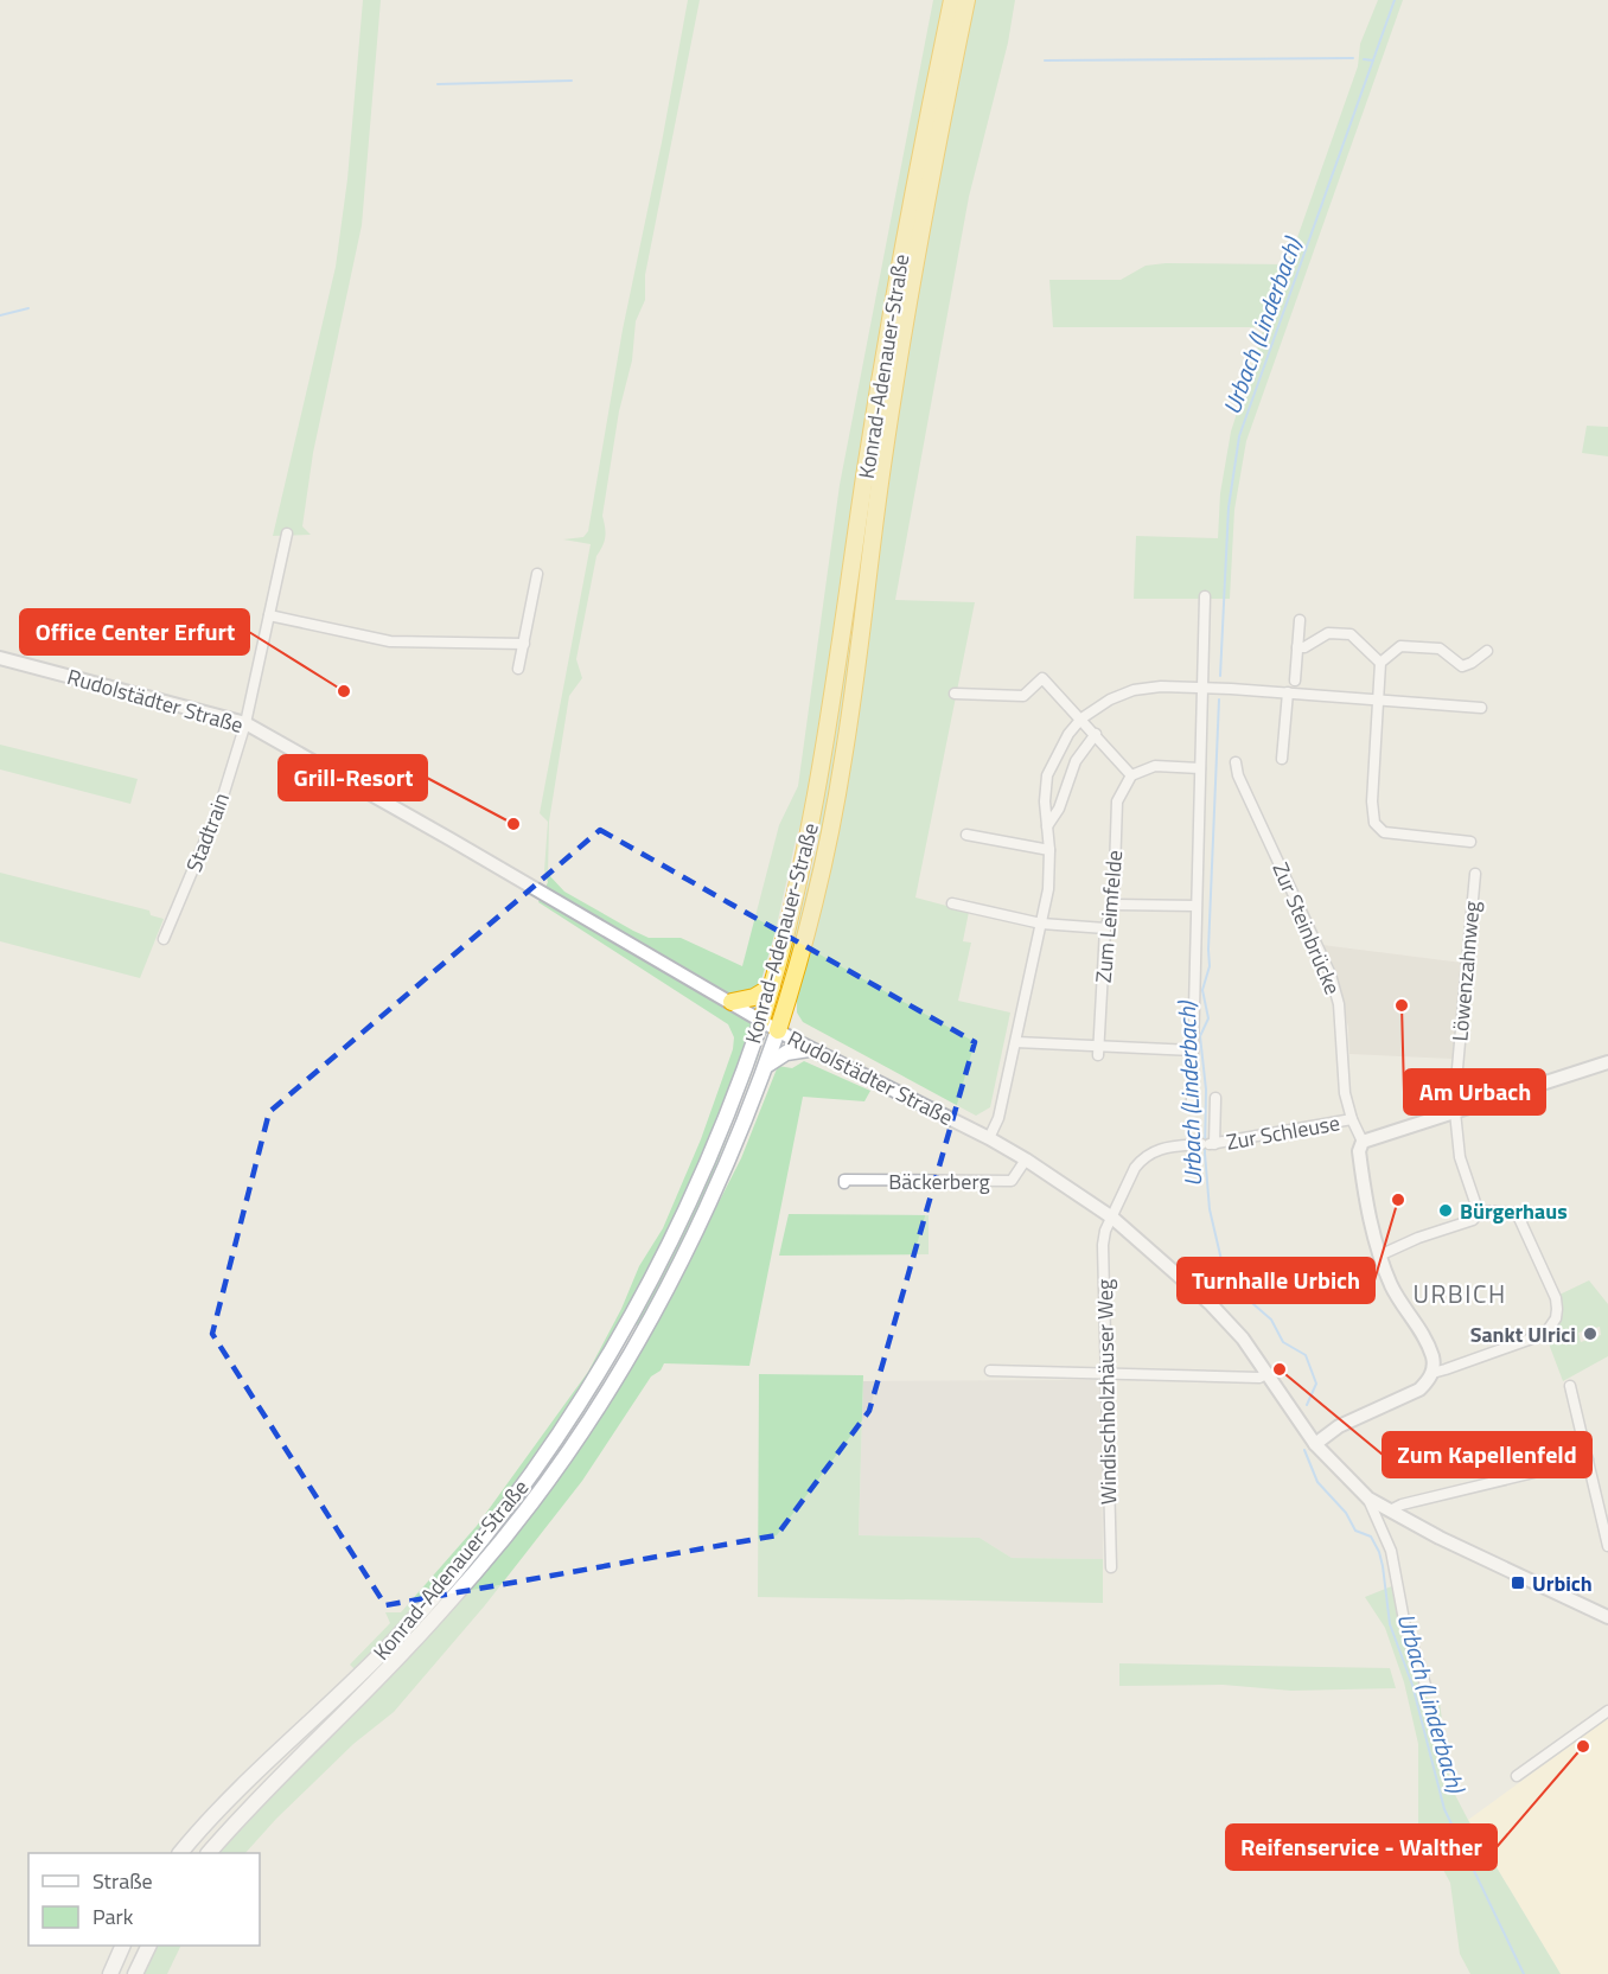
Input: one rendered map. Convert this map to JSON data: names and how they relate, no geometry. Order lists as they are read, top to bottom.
{
  "streets": {
    "highway": ["Konrad-Adenauer-Straße"],
    "street": [
      "Rudolstädter Straße",
      "Stadtrain",
      "Zum Leimfelde",
      "Zur Steinbrücke",
      "Löwenzahnweg",
      "Zur Schleuse",
      "Bäckerberg",
      "Windischholzhäuser Weg"
    ]
  },
  "crossings": [
    ["Konrad-Adenauer-Straße", "Rudolstädter Straße"],
    ["Rudolstädter Straße", "Stadtrain"],
    ["Rudolstädter Straße", "Zur Schleuse"],
    ["Rudolstädter Straße", "Bäckerberg"],
    ["Rudolstädter Straße", "Windischholzhäuser Weg"],
    ["Zur Steinbrücke", "Zur Schleuse"],
    ["Zur Schleuse", "Windischholzhäuser Weg"]
  ],
  "districts": ["URBICH"],
  "water": ["Urbach (Linderbach)"],
  "places": {
    "other": [
      "Office Center Erfurt",
      "Grill-Resort",
      "Am Urbach",
      "Turnhalle Urbich",
      "Bürgerhaus",
      "Sankt Ulrici",
      "Zum Kapellenfeld",
      "Reifenservice - Walther"
    ],
    "transit": ["Urbich"]
  },
  "legend": ["Straße", "Park"]
}
